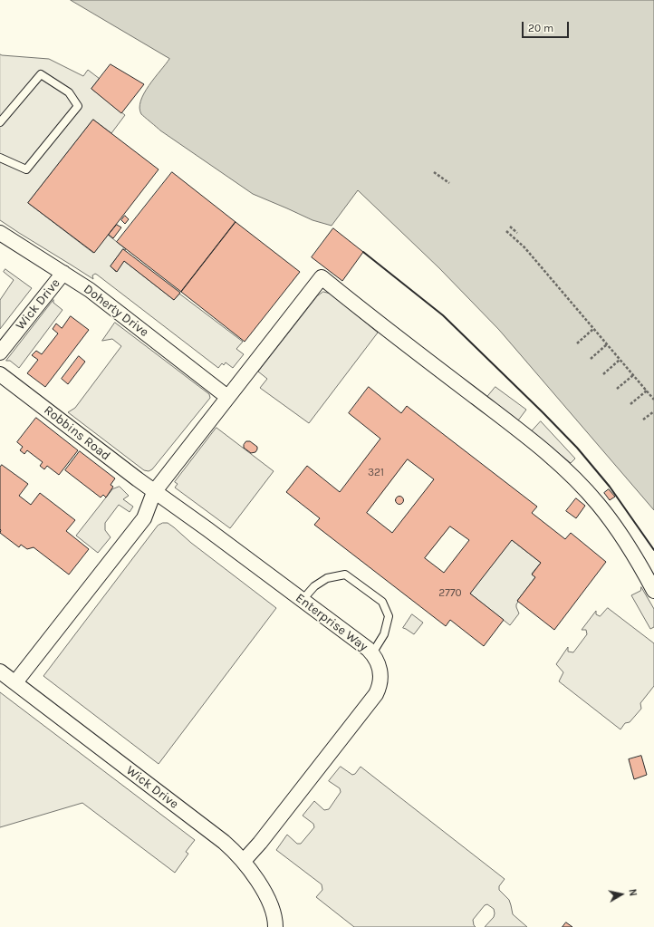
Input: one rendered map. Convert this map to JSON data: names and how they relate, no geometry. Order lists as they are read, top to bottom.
{
  "streets": {
    "street": [
      "Wick Drive",
      "Doherty Drive",
      "Robbins Road",
      "Enterprise Way"
    ]
  },
  "crossings": [
    ["Wick Drive", "Doherty Drive"],
    ["Wick Drive", "Enterprise Way"],
    ["Robbins Road", "Enterprise Way"]
  ],
  "house_numbers": ["321", "2770"],
  "scale_bar": "20 m",
  "north": "right"
}
